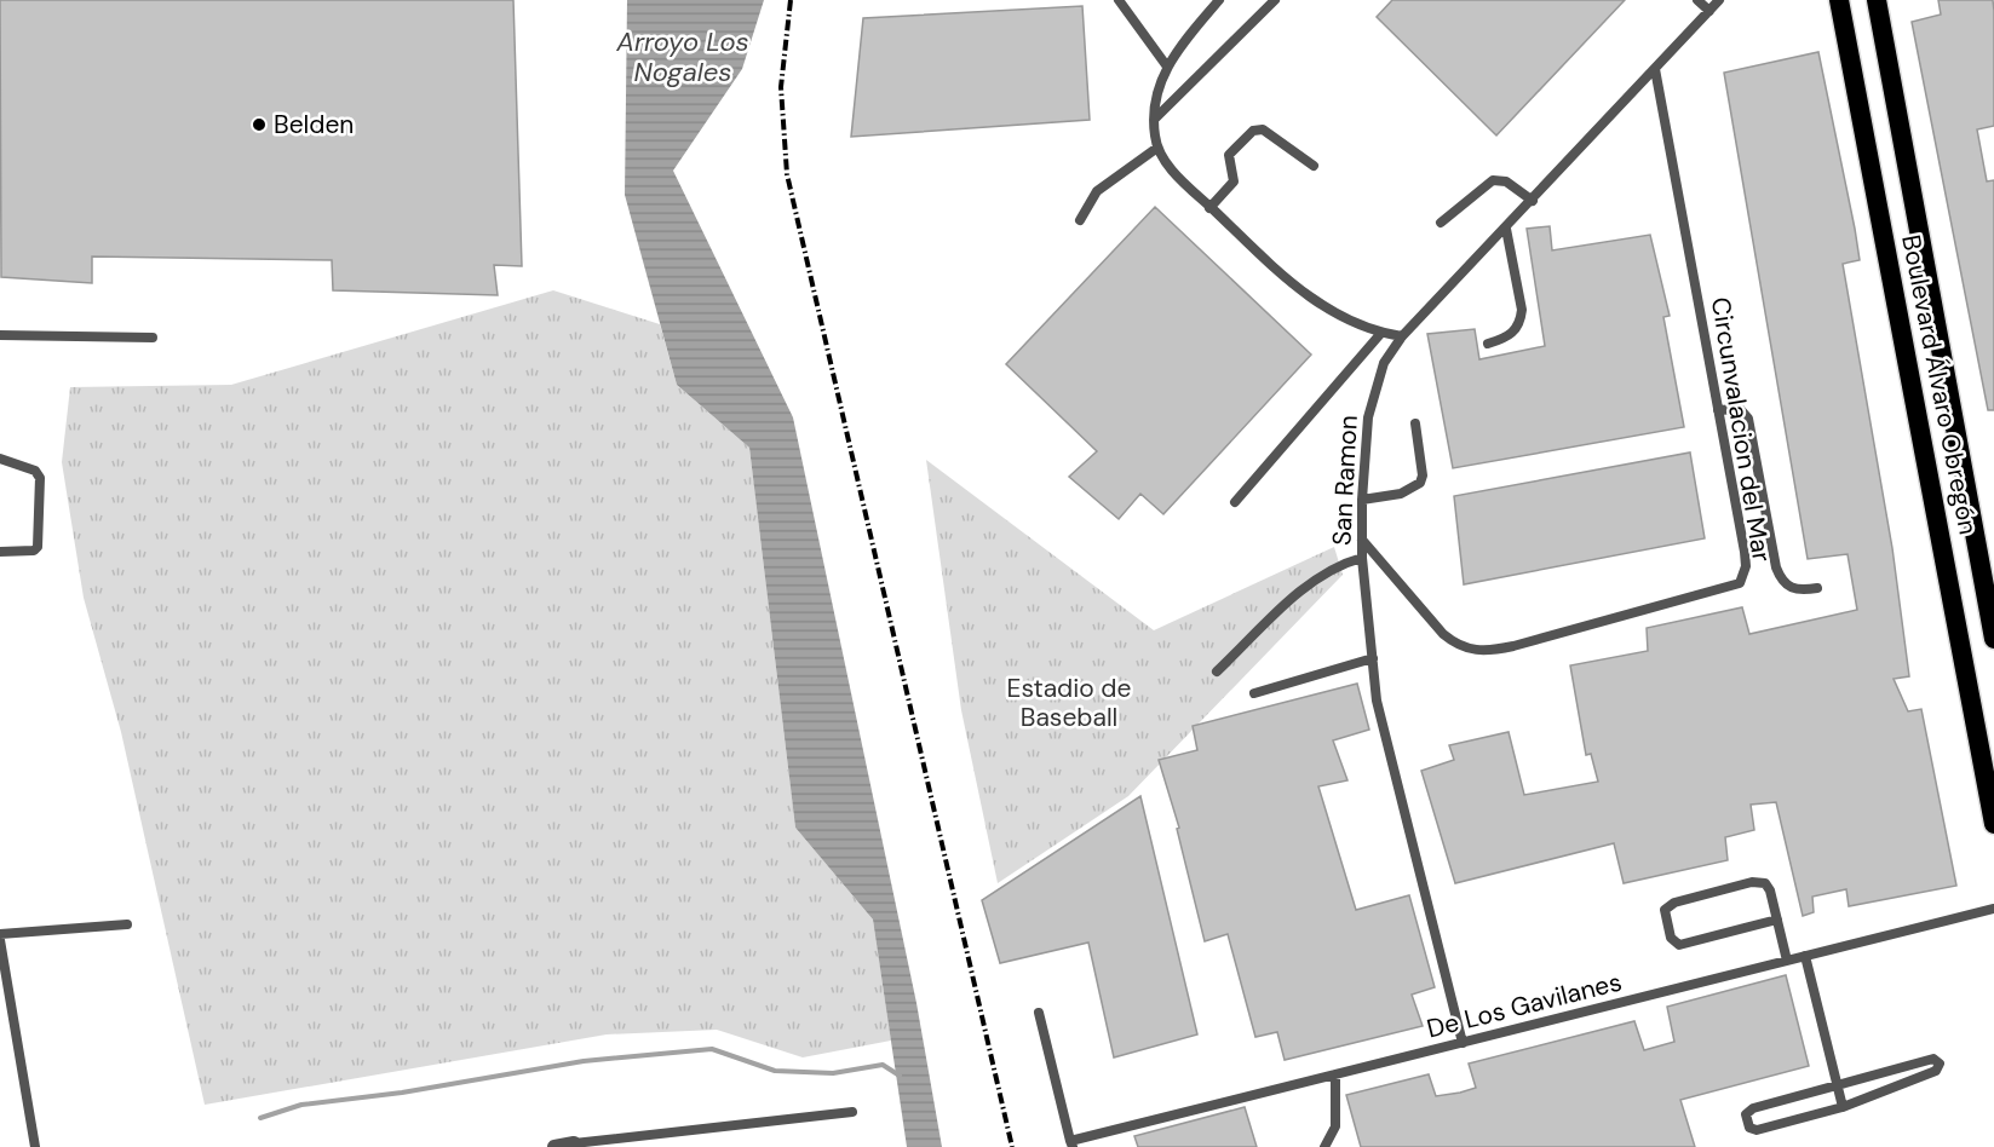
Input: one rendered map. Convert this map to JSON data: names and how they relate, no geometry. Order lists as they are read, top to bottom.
{
  "streets": {
    "highway": ["Boulevard Álvaro Obregón"],
    "lane": ["Circunvalacion del Mar", "San Ramon", "De Los Gavilanes"]
  },
  "crossings": [
    ["Circunvalacion del Mar", "San Ramon"],
    ["San Ramon", "De Los Gavilanes"]
  ],
  "water": ["Arroyo Los Nogales"],
  "parks": ["Estadio de Baseball"],
  "places": ["Belden"]
}
